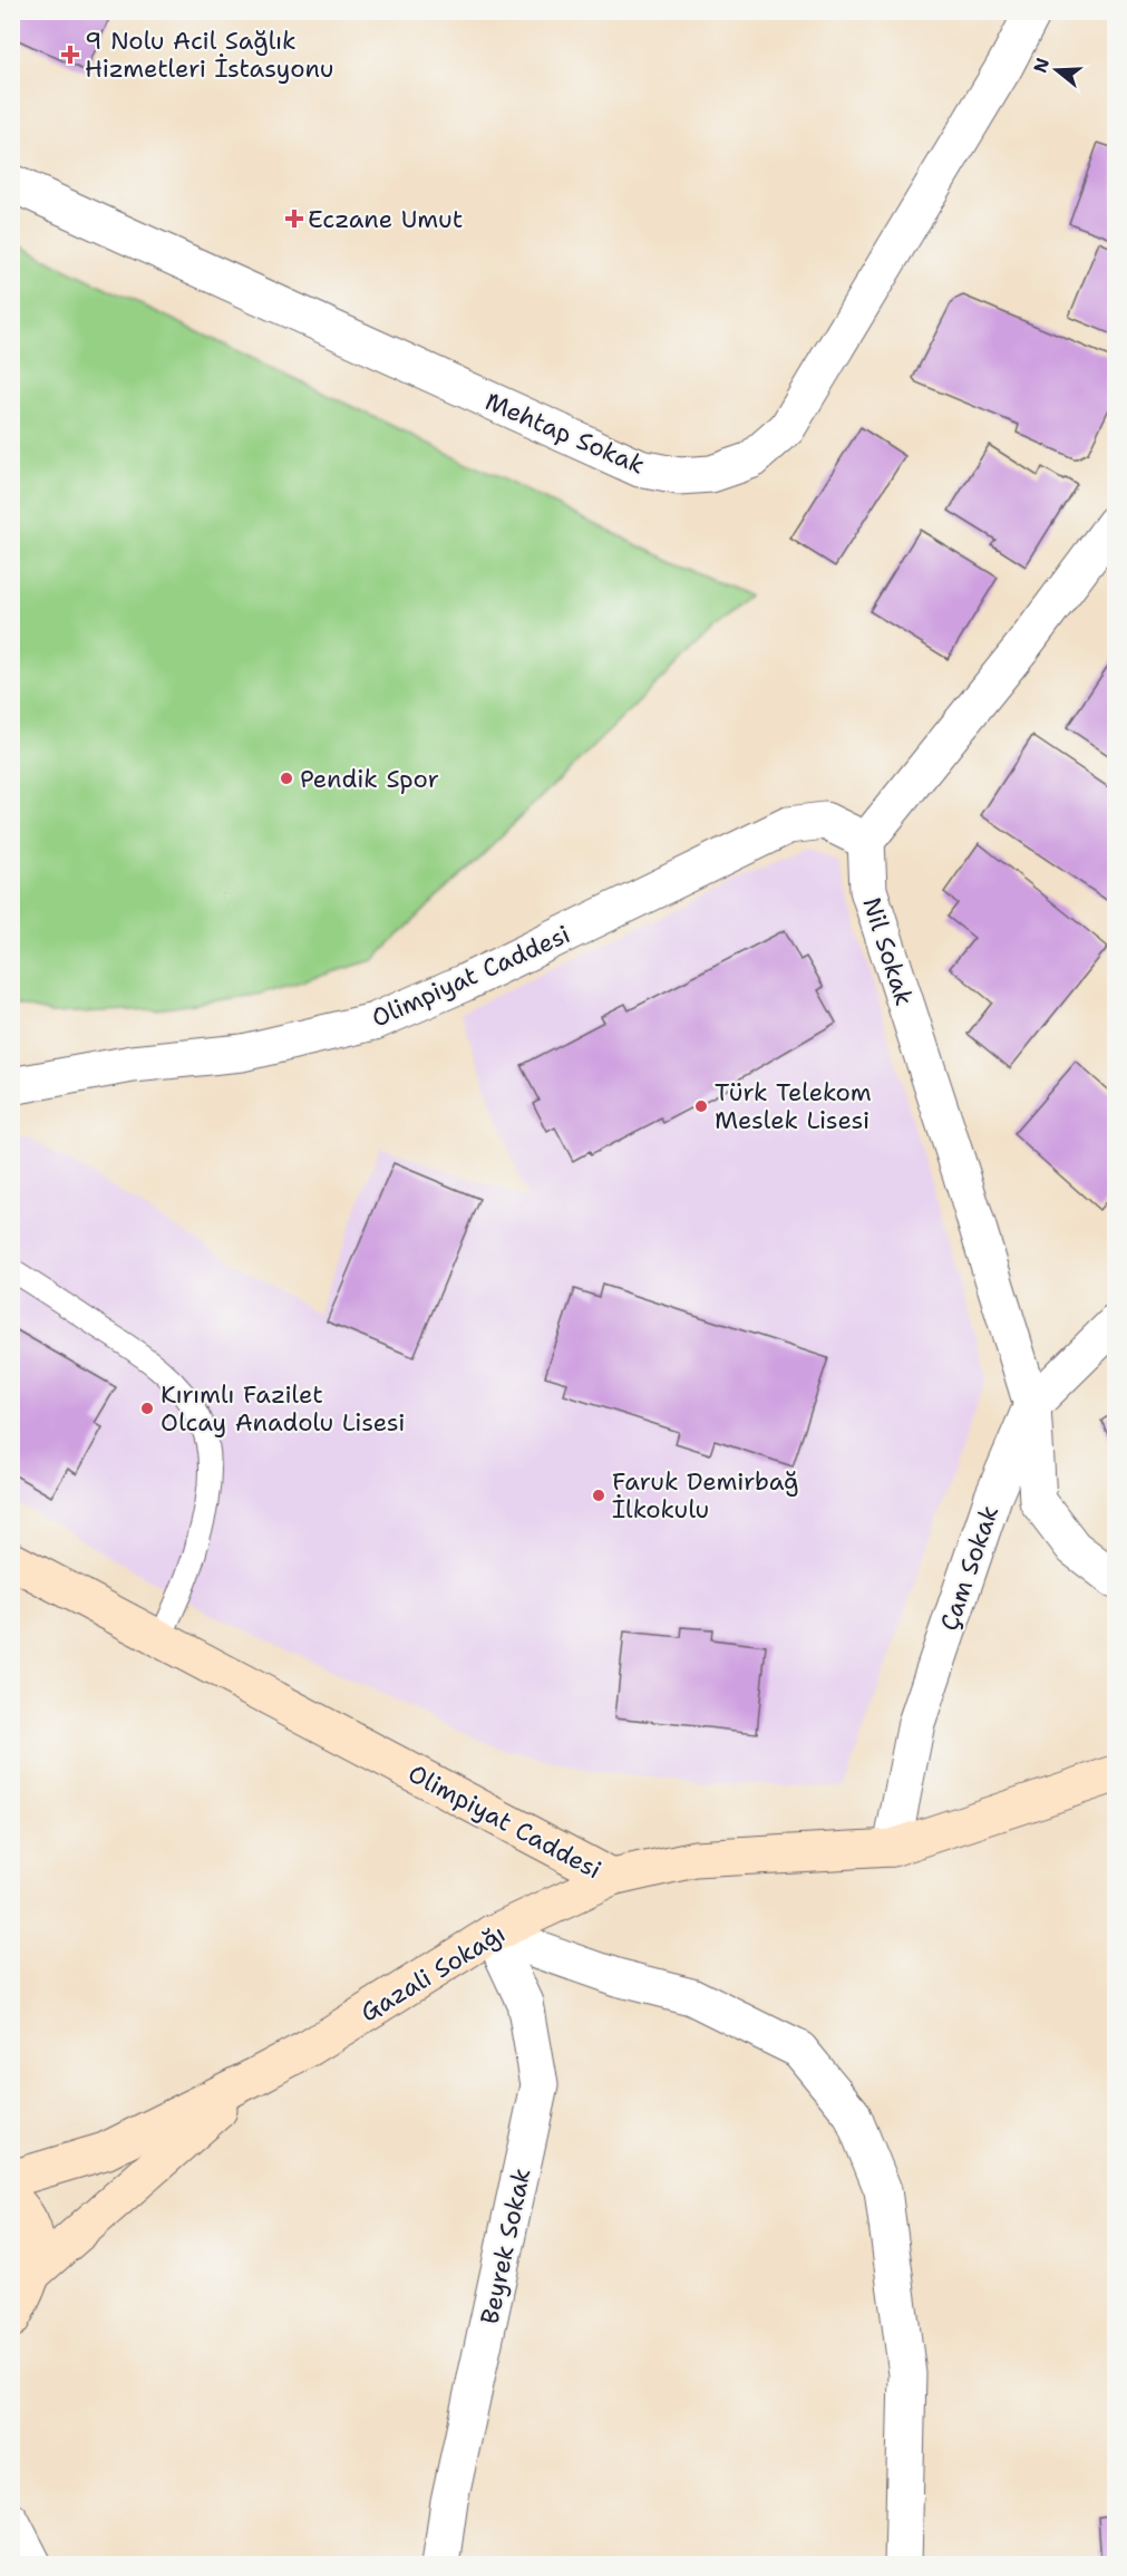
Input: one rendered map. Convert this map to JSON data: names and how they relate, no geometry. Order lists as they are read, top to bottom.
{
  "streets": {
    "main road": ["Olimpiyat Caddesi", "Gazali Sokağı"],
    "street": [
      "Mehtap Sokak",
      "Nil Sokak",
      "Çam Sokak",
      "Beyrek Sokak"
    ]
  },
  "crossings": [
    ["Nil Sokak", "Olimpiyat Caddesi"],
    ["Nil Sokak", "Çam Sokak"],
    ["Olimpiyat Caddesi", "Çam Sokak"],
    ["Olimpiyat Caddesi", "Gazali Sokağı"],
    ["Gazali Sokağı", "Beyrek Sokak"]
  ],
  "places": {
    "health": ["9 Nolu Acil Sağlık Hizmetleri İstasyonu", "Eczane Umut"],
    "other": [
      "Pendik Spor",
      "Türk Telekom Meslek Lisesi",
      "Kırımlı Fazilet Olcay Anadolu Lisesi",
      "Faruk Demirbağ İlkokulu"
    ]
  },
  "north": "left"
}
